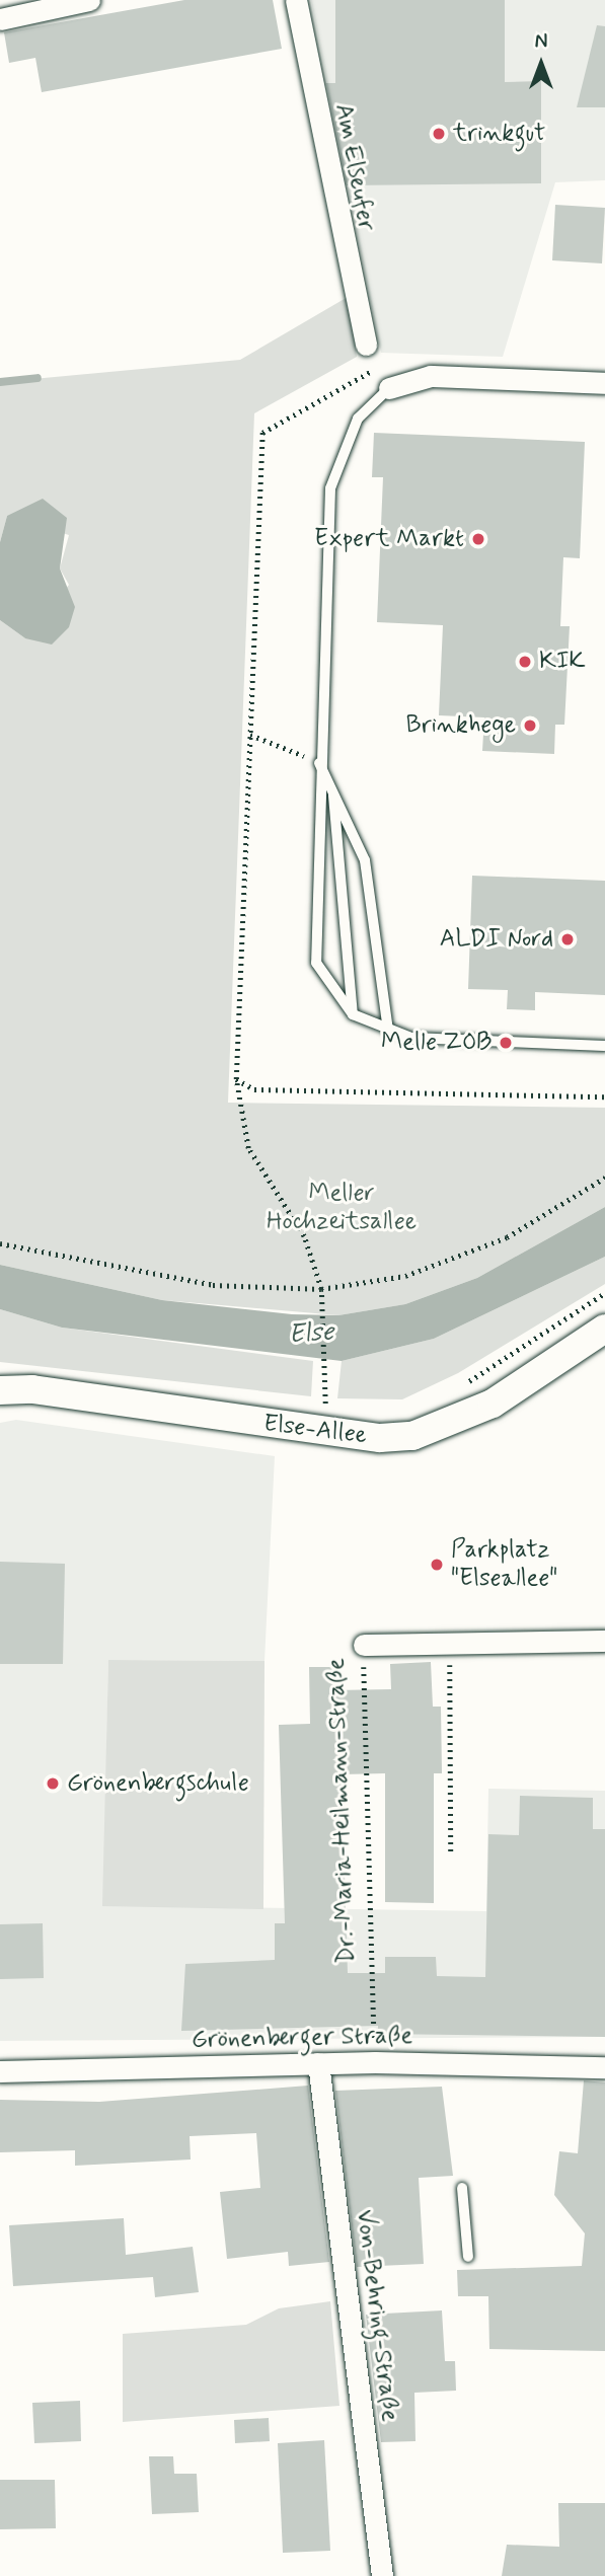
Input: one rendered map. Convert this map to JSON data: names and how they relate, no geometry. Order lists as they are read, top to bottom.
{
  "streets": {
    "street": [
      "Am Elseufer",
      "Else-Allee",
      "Dr.-Maria-Heilmann-Straße",
      "Grönenberger Straße",
      "Von-Behring-Straße"
    ]
  },
  "crossings": [
    ["Dr.-Maria-Heilmann-Straße", "Grönenberger Straße"],
    ["Grönenberger Straße", "Von-Behring-Straße"]
  ],
  "water": ["Else"],
  "parks": ["Meller Hochzeitsallee"],
  "places": [
    "trinkgut",
    "Expert Markt",
    "KIK",
    "Brinkhege",
    "ALDI Nord",
    "Melle ZOB",
    "Parkplatz \"Elseallee\"",
    "Grönenbergschule"
  ],
  "north": "top"
}
